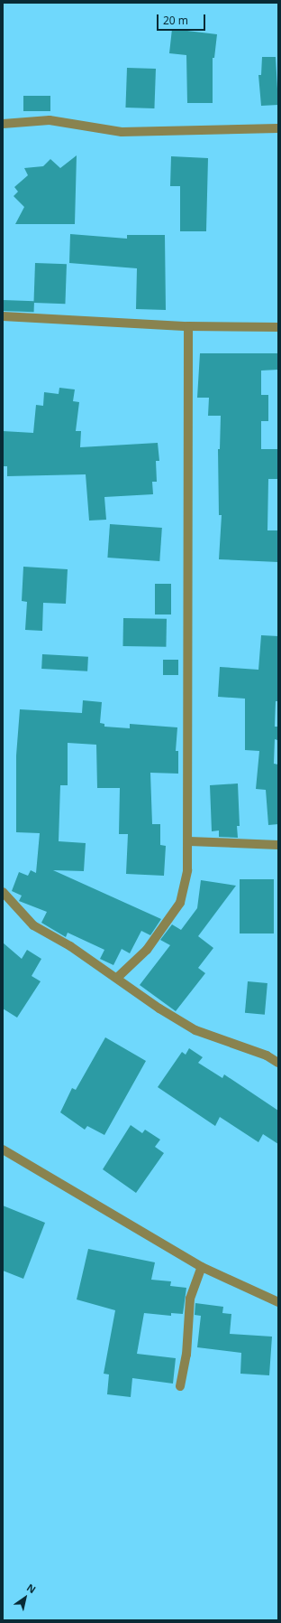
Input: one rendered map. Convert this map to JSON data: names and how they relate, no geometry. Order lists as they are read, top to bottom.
{
  "scale_bar": "20 m",
  "north": "top right"
}
